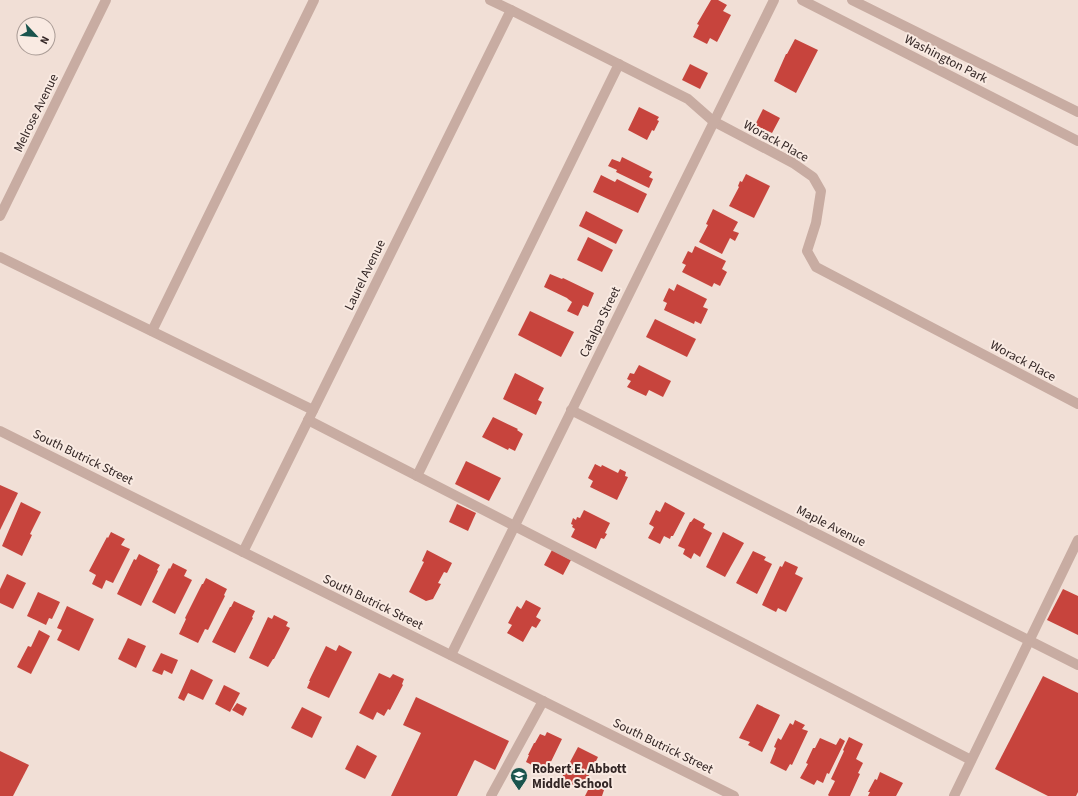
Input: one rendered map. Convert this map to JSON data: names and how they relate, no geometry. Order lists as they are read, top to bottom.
{
  "streets": {
    "street": [
      "Washington Park",
      "Melrose Avenue",
      "Worack Place",
      "Laurel Avenue",
      "Catalpa Street",
      "South Butrick Street",
      "Maple Avenue"
    ]
  },
  "crossings": [
    ["Worack Place", "Laurel Avenue"],
    ["Worack Place", "Catalpa Street"],
    ["Laurel Avenue", "South Butrick Street"],
    ["Catalpa Street", "South Butrick Street"],
    ["Catalpa Street", "Maple Avenue"]
  ],
  "places": {
    "school or university": ["Robert E. Abbott Middle School"]
  },
  "north": "bottom right"
}
